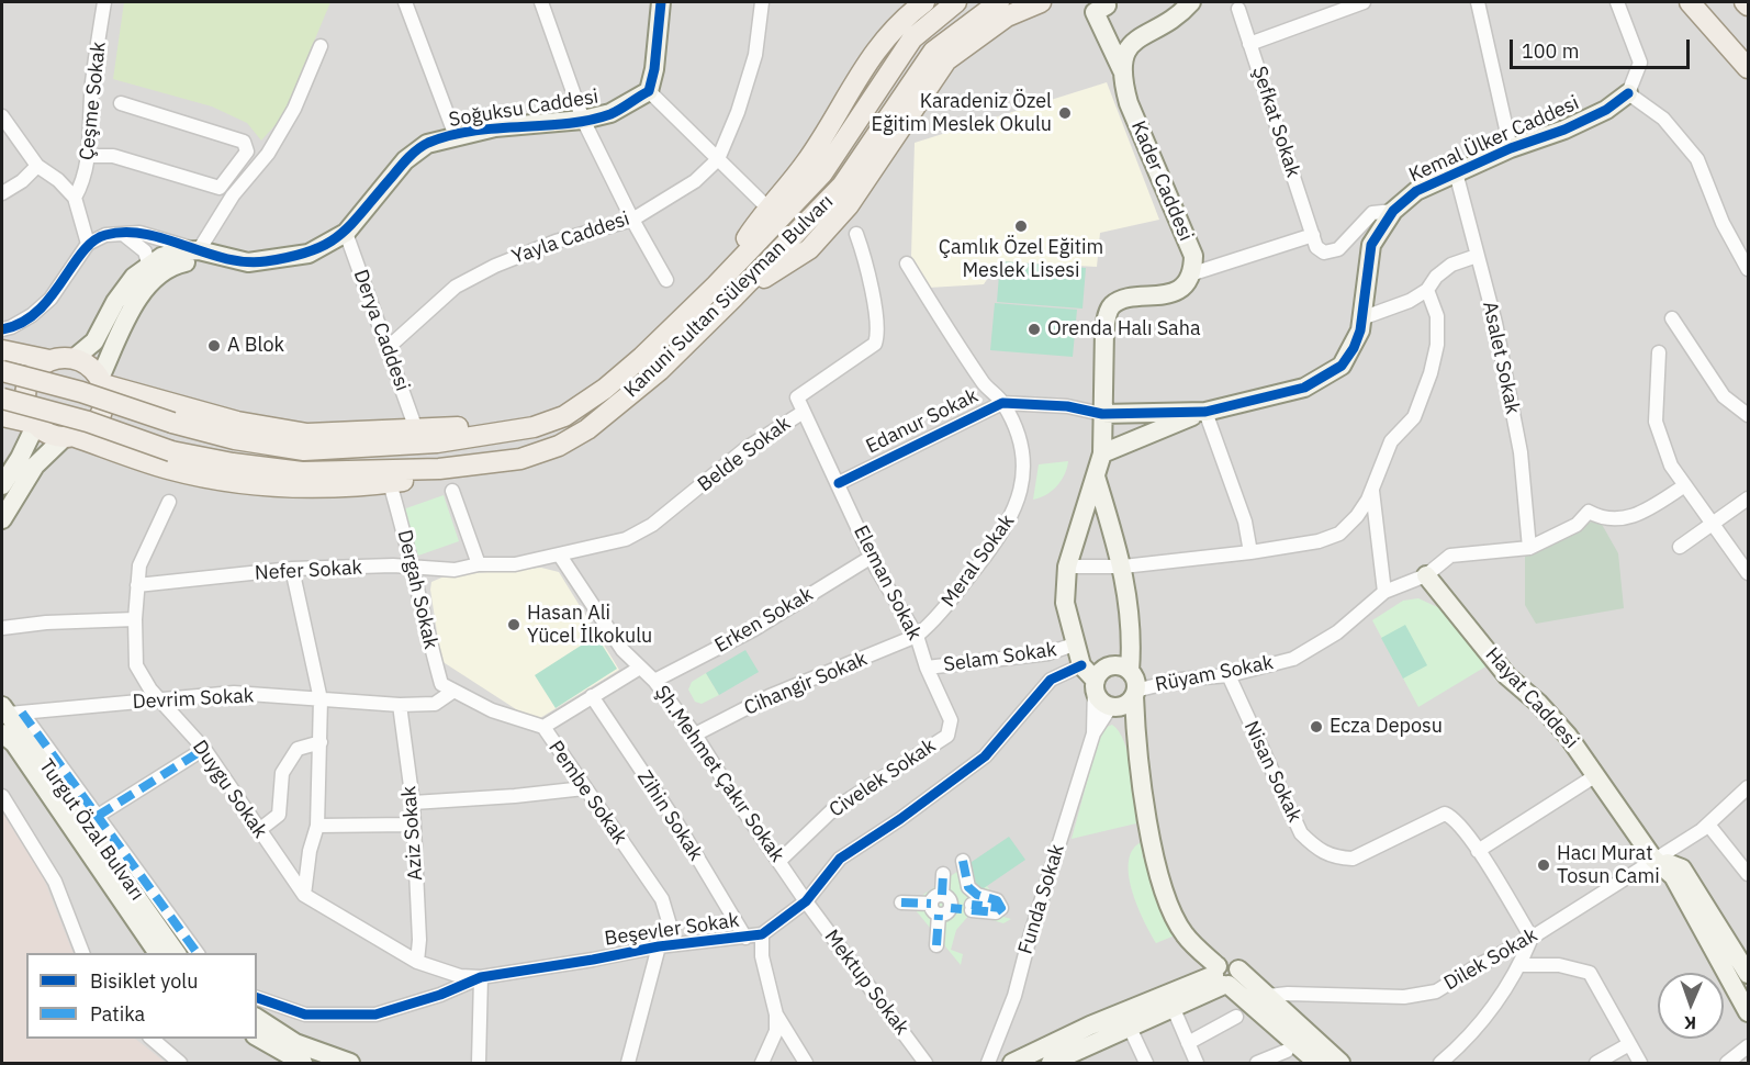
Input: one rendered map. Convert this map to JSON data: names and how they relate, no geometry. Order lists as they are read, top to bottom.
{
  "streets": {
    "main road": ["Kanuni Sultan Süleyman Bulvarı"],
    "street": [
      "Çeşme Sokak",
      "Soğuksu Caddesi",
      "Şefkat Sokak",
      "Kemal Ülker Caddesi",
      "Kader Caddesi",
      "Yayla Caddesi",
      "Derya Caddesi",
      "Asalet Sokak",
      "Edanur Sokak",
      "Belde Sokak",
      "Meral Sokak",
      "Nefer Sokak",
      "Eleman Sokak",
      "Dergah Sokak",
      "Erken Sokak",
      "Selam Sokak",
      "Rüyam Sokak",
      "Cihangir Sokak",
      "Hayat Caddesi",
      "Devrim Sokak",
      "Nisan Sokak",
      "Şh.Mehmet Çakır Sokak",
      "Civelek Sokak",
      "Duygu Sokak",
      "Pembe Sokak",
      "Zihin Sokak",
      "Turgut Özal Bulvarı",
      "Aziz Sokak",
      "Funda Sokak",
      "Beşevler Sokak",
      "Dilek Sokak",
      "Mektup Sokak"
    ]
  },
  "crossings": [
    ["Soğuksu Caddesi", "Derya Caddesi"],
    ["Kemal Ülker Caddesi", "Asalet Sokak"],
    ["Kemal Ülker Caddesi", "Edanur Sokak"],
    ["Yayla Caddesi", "Derya Caddesi"],
    ["Asalet Sokak", "Rüyam Sokak"],
    ["Edanur Sokak", "Meral Sokak"],
    ["Edanur Sokak", "Eleman Sokak"],
    ["Belde Sokak", "Nefer Sokak"],
    ["Belde Sokak", "Eleman Sokak"],
    ["Belde Sokak", "Şh.Mehmet Çakır Sokak"],
    ["Meral Sokak", "Eleman Sokak"],
    ["Meral Sokak", "Cihangir Sokak"],
    ["Nefer Sokak", "Dergah Sokak"],
    ["Nefer Sokak", "Duygu Sokak"],
    ["Eleman Sokak", "Erken Sokak"],
    ["Eleman Sokak", "Selam Sokak"],
    ["Eleman Sokak", "Cihangir Sokak"],
    ["Eleman Sokak", "Civelek Sokak"],
    ["Dergah Sokak", "Devrim Sokak"],
    ["Dergah Sokak", "Pembe Sokak"],
    ["Erken Sokak", "Şh.Mehmet Çakır Sokak"],
    ["Rüyam Sokak", "Hayat Caddesi"],
    ["Rüyam Sokak", "Nisan Sokak"],
    ["Rüyam Sokak", "Funda Sokak"],
    ["Cihangir Sokak", "Şh.Mehmet Çakır Sokak"],
    ["Hayat Caddesi", "Dilek Sokak"],
    ["Devrim Sokak", "Duygu Sokak"],
    ["Devrim Sokak", "Pembe Sokak"],
    ["Devrim Sokak", "Turgut Özal Bulvarı"],
    ["Devrim Sokak", "Aziz Sokak"],
    ["Nisan Sokak", "Dilek Sokak"],
    ["Şh.Mehmet Çakır Sokak", "Civelek Sokak"],
    ["Şh.Mehmet Çakır Sokak", "Beşevler Sokak"],
    ["Şh.Mehmet Çakır Sokak", "Mektup Sokak"],
    ["Duygu Sokak", "Aziz Sokak"],
    ["Duygu Sokak", "Beşevler Sokak"],
    ["Pembe Sokak", "Beşevler Sokak"],
    ["Zihin Sokak", "Beşevler Sokak"],
    ["Beşevler Sokak", "Mektup Sokak"]
  ],
  "places": [
    "Karadeniz Özel Eğitim Meslek Okulu",
    "Çamlık Özel Eğitim Meslek Lisesi",
    "Orenda Halı Saha",
    "A Blok",
    "Hasan Ali Yücel İlkokulu",
    "Ecza Deposu",
    "Hacı Murat Tosun Cami"
  ],
  "legend": ["Bisiklet yolu", "Patika"],
  "scale_bar": "100 m",
  "north": "bottom"
}
